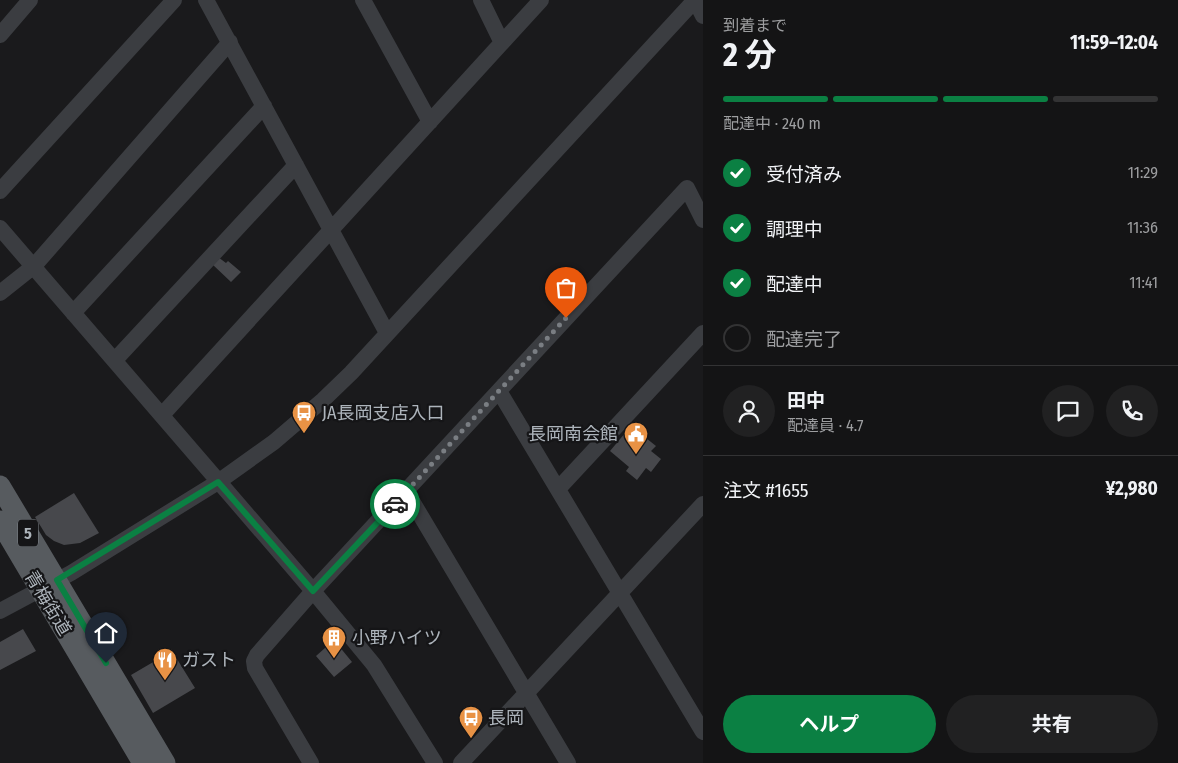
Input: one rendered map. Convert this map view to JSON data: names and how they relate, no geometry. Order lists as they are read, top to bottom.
{
  "streets": {
    "main road": ["5", "青梅街道"]
  },
  "places": {
    "bus stop": ["JA長岡支店入口", "長岡"],
    "public building": ["長岡南会館"],
    "building": ["小野ハイツ"],
    "restaurant": ["ガスト"]
  },
  "page": {
    "heading": ["2 分", "到着まで", "11:59–12:04"],
    "panel": [
      "田中",
      "配達員 · 4.7",
      "注文 #1655",
      "¥2,980"
    ],
    "bar": "配達中 · 240 m",
    "list": [
      ["受付済み", "11:29"],
      ["調理中", "11:36"],
      ["配達中", "11:41"],
      "配達完了"
    ],
    "buttons": ["ヘルプ", "共有"]
  }
}
